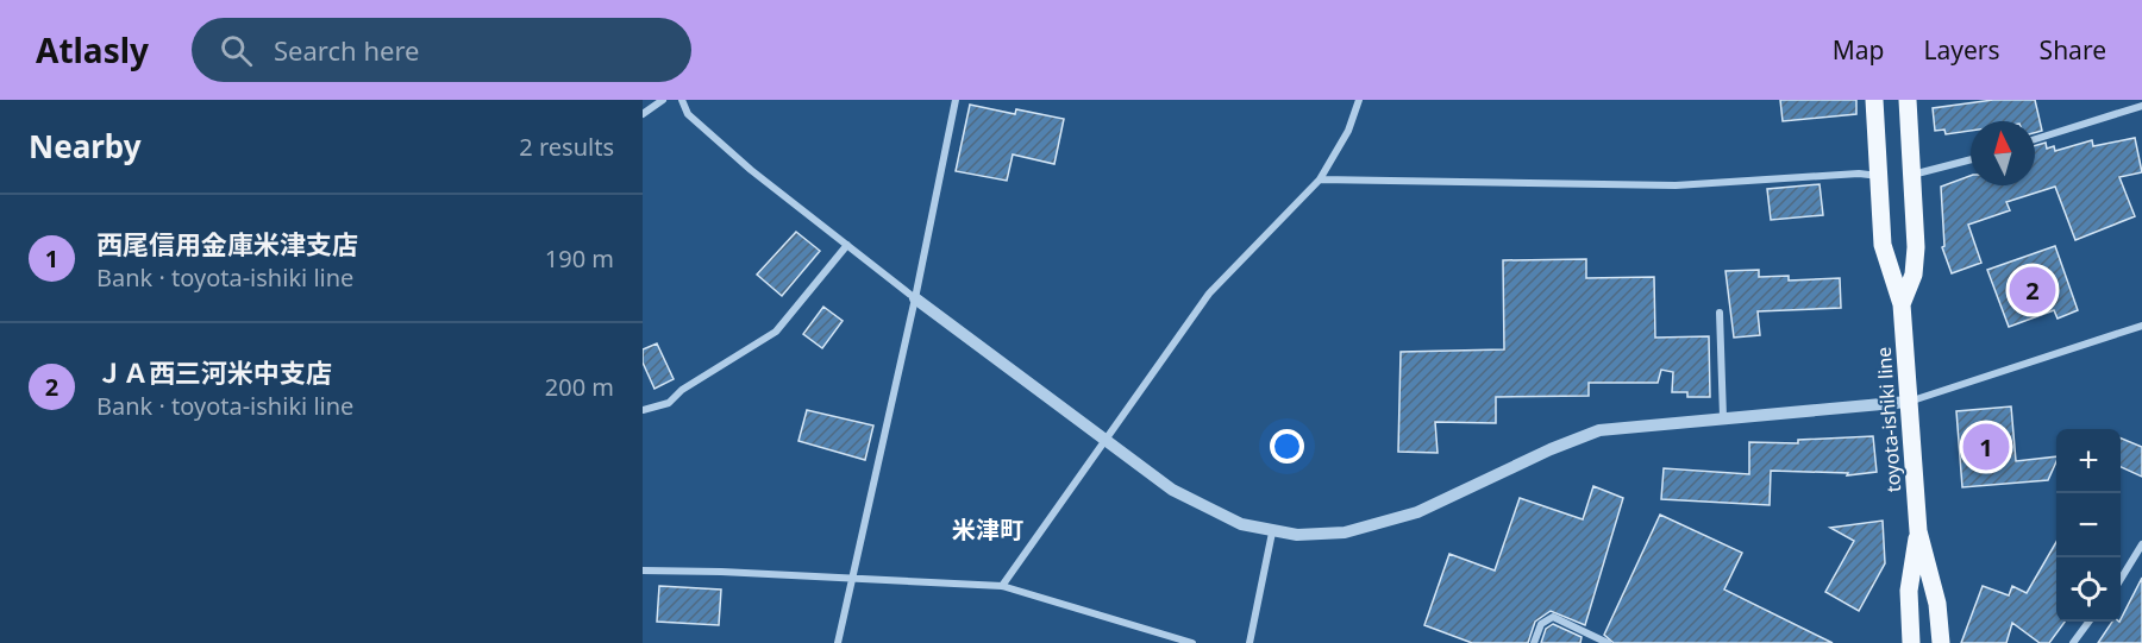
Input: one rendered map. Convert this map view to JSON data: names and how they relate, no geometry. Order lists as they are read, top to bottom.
{
  "streets": {
    "main road": ["toyota-ishiki line"]
  },
  "districts": ["米津町"],
  "north": "top",
  "page": {
    "header": "Atlasly",
    "search": "Search here",
    "nav": ["Map", "Layers", "Share"],
    "heading": ["Nearby", "2 results"],
    "list": [
      {
        "mark": "1",
        "name": "西尾信用金庫米津支店",
        "note": "Bank · toyota-ishiki line",
        "value": "190 m"
      },
      {
        "mark": "2",
        "name": "ＪＡ西三河米中支店",
        "note": "Bank · toyota-ishiki line",
        "value": "200 m"
      }
    ],
    "pins": ["2", "1"],
    "map_buttons": ["+", "−"]
  }
}
